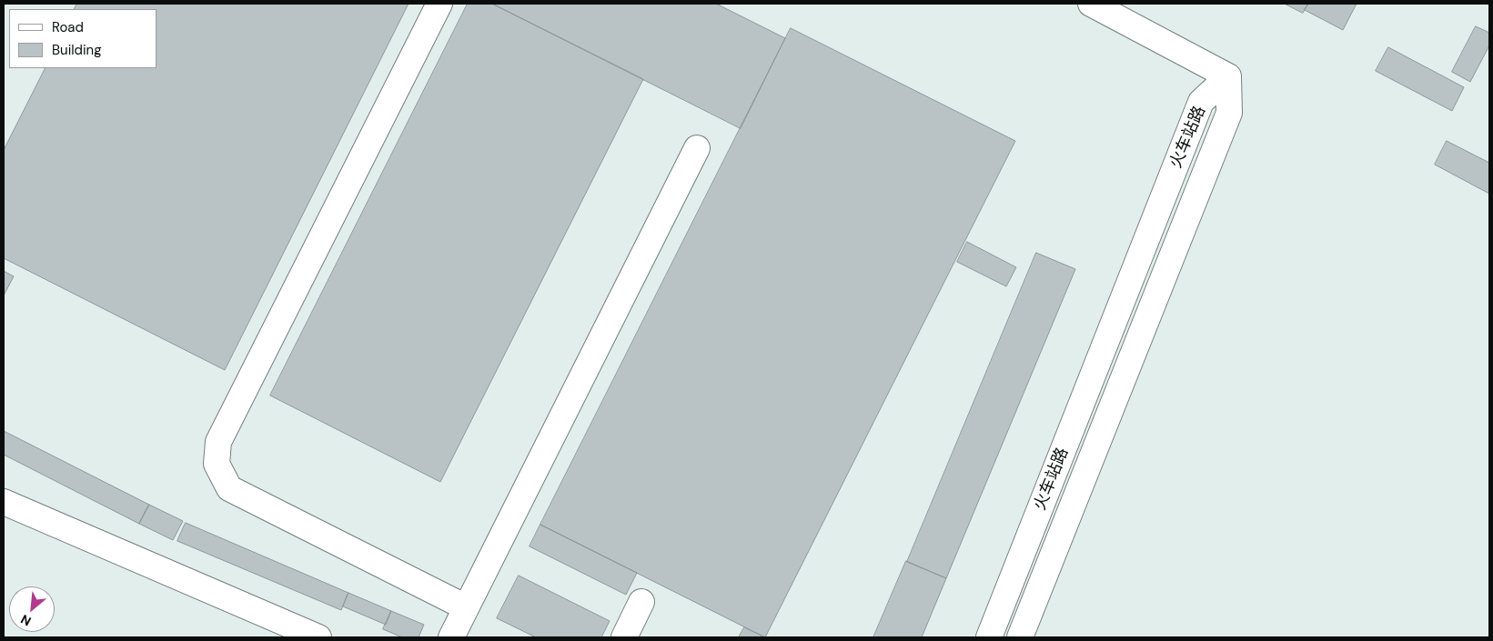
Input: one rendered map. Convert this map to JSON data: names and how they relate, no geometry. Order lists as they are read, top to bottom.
{
  "streets": {
    "street": ["火车站路"]
  },
  "legend": ["Road", "Building"],
  "north": "bottom left"
}
